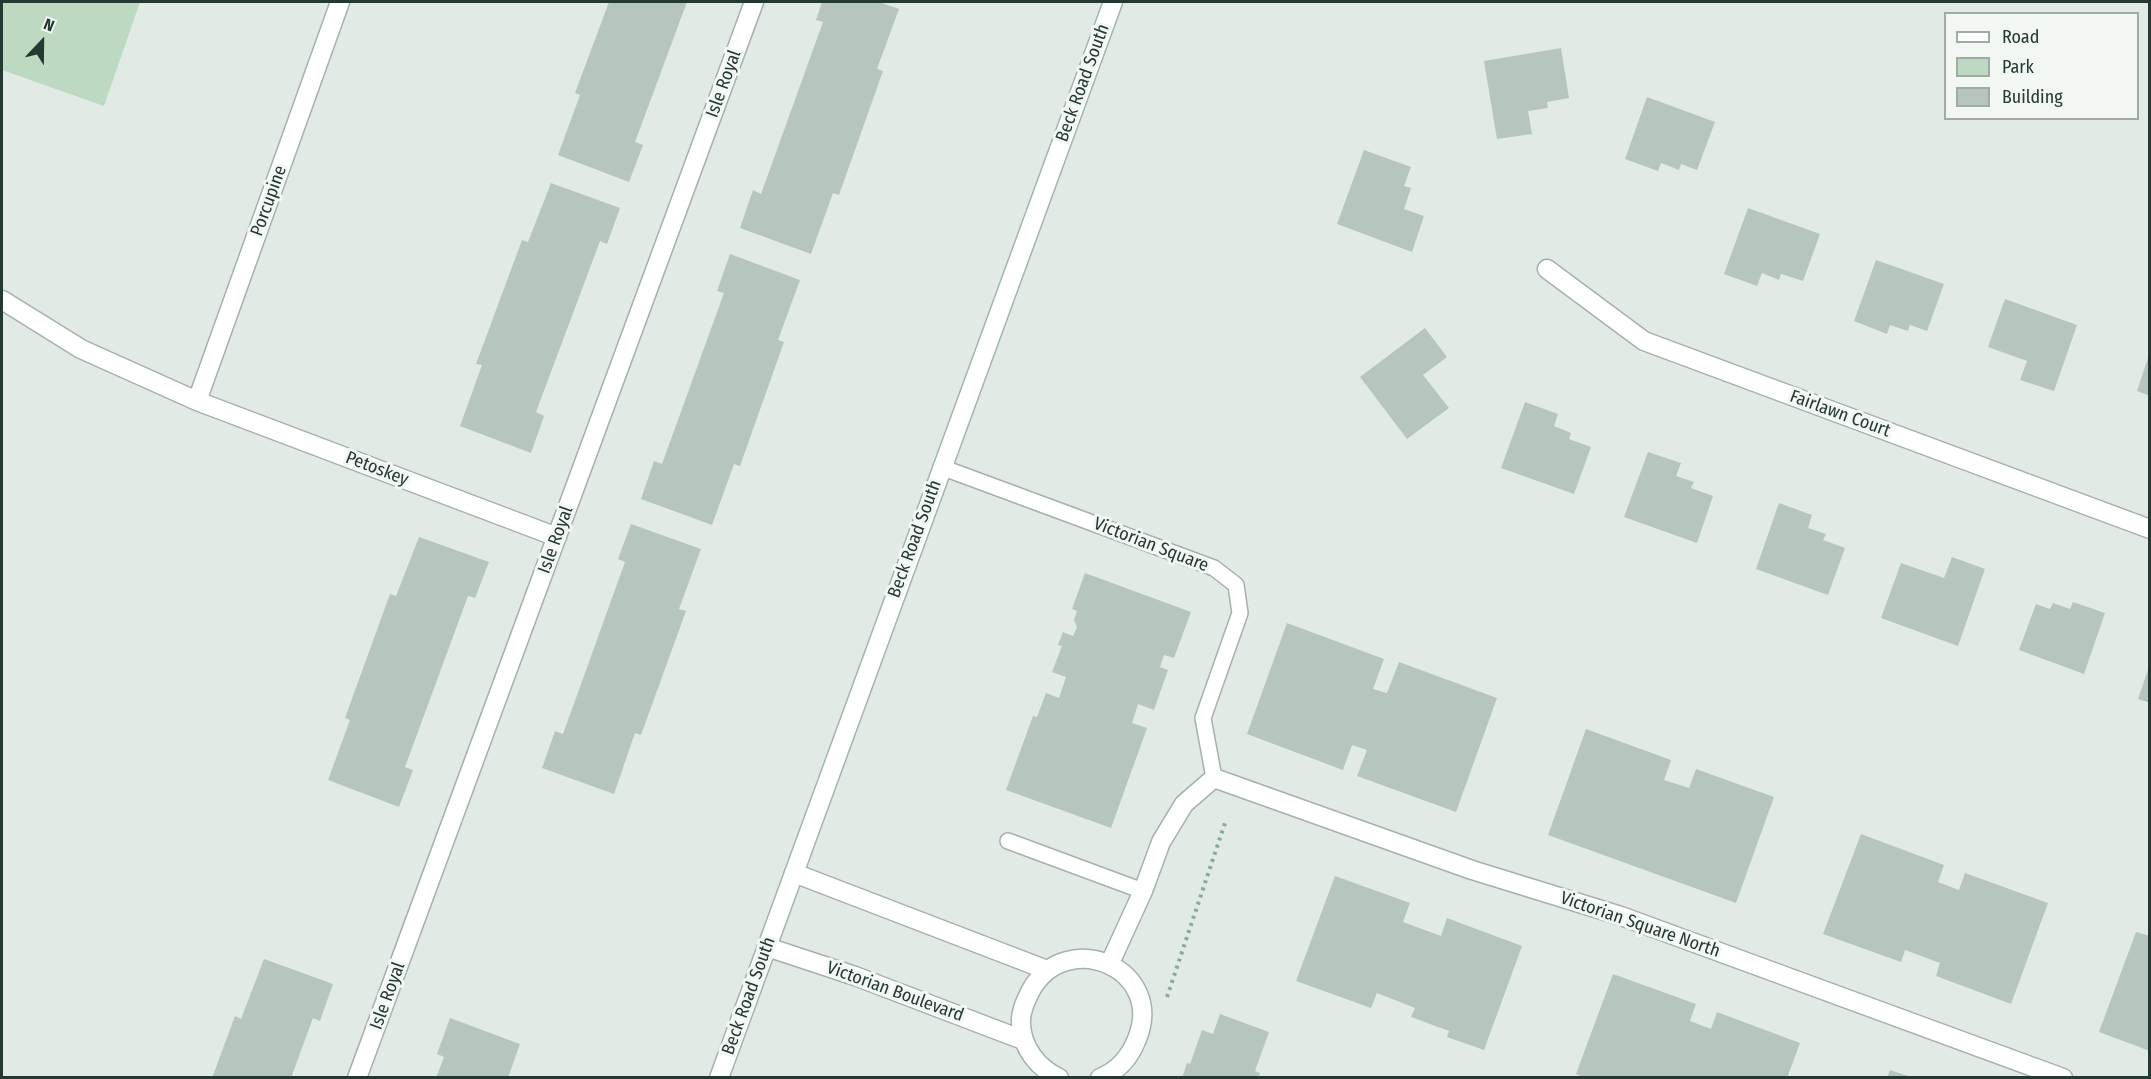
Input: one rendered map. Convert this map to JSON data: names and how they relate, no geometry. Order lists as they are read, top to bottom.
{
  "streets": {
    "street": [
      "Beck Road South",
      "Isle Royal",
      "Porcupine",
      "Fairlawn Court",
      "Petoskey",
      "Victorian Square North",
      "Victorian Boulevard"
    ],
    "lane": ["Victorian Square"]
  },
  "crossings": [
    ["Beck Road South", "Victorian Square"],
    ["Beck Road South", "Victorian Boulevard"],
    ["Isle Royal", "Petoskey"],
    ["Porcupine", "Petoskey"],
    ["Victorian Square", "Victorian Square North"]
  ],
  "legend": ["Road", "Park", "Building"],
  "north": "top"
}
